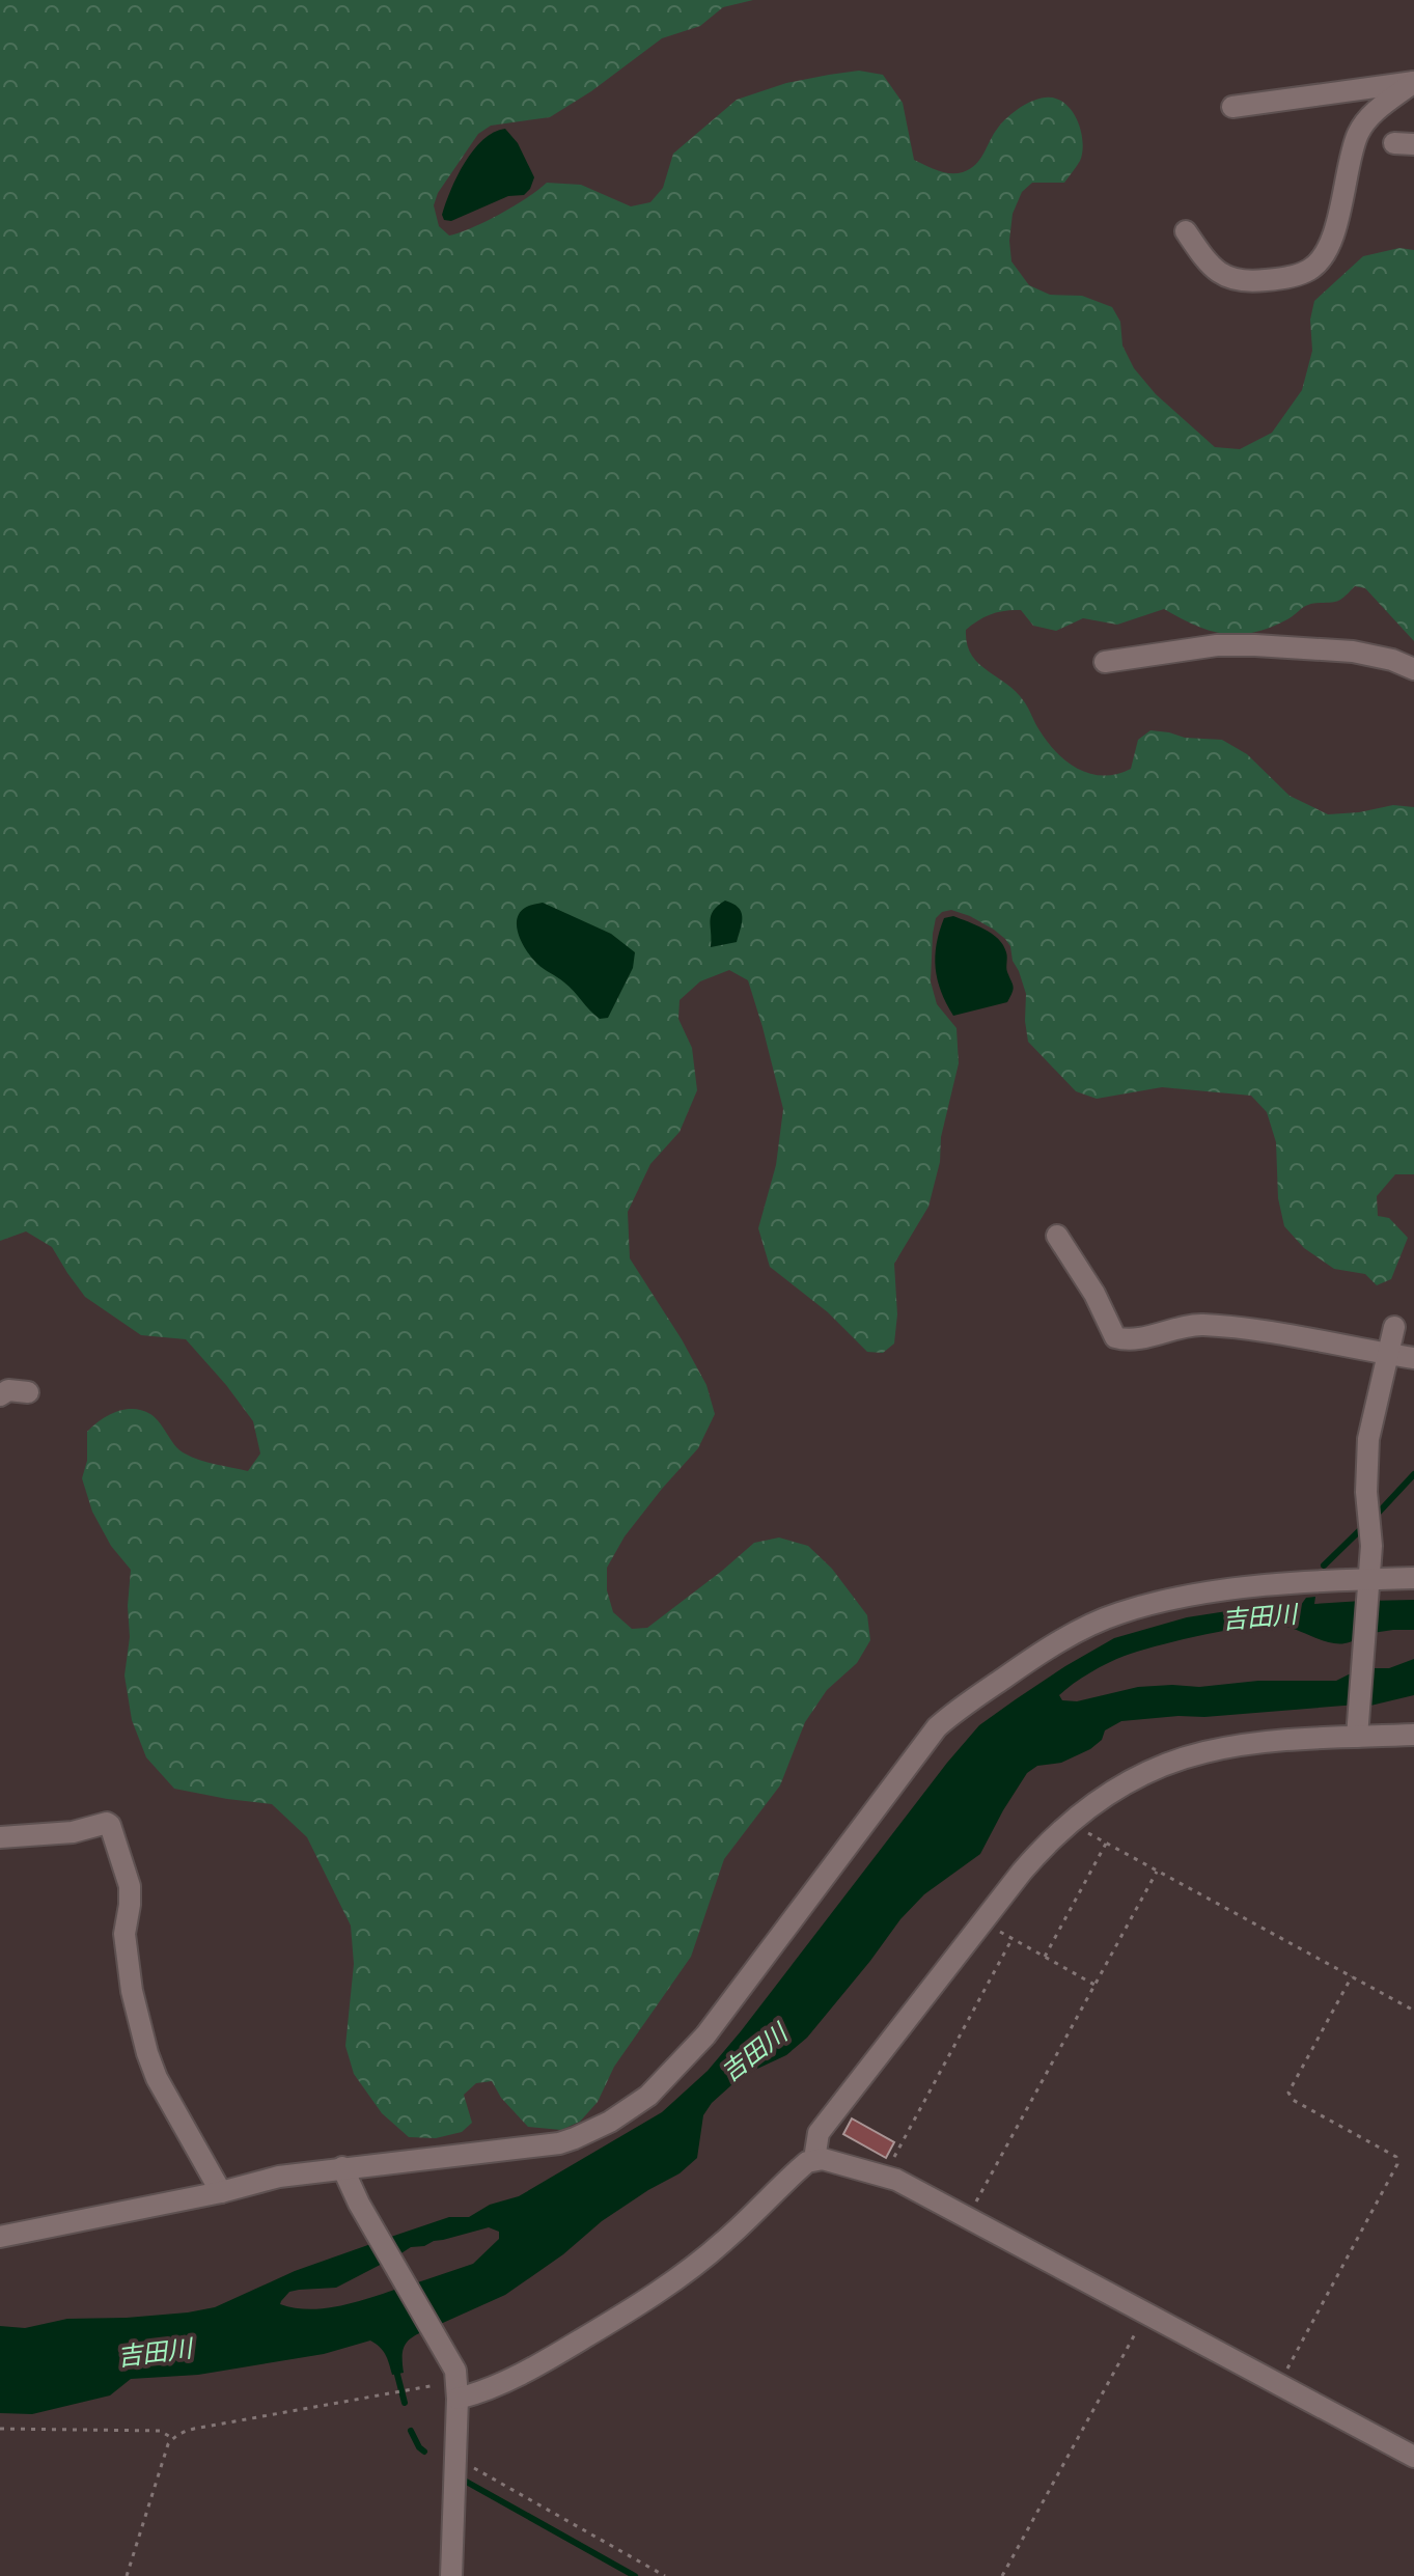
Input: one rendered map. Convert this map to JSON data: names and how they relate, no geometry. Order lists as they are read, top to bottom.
{
  "water": ["吉田川"]
}
